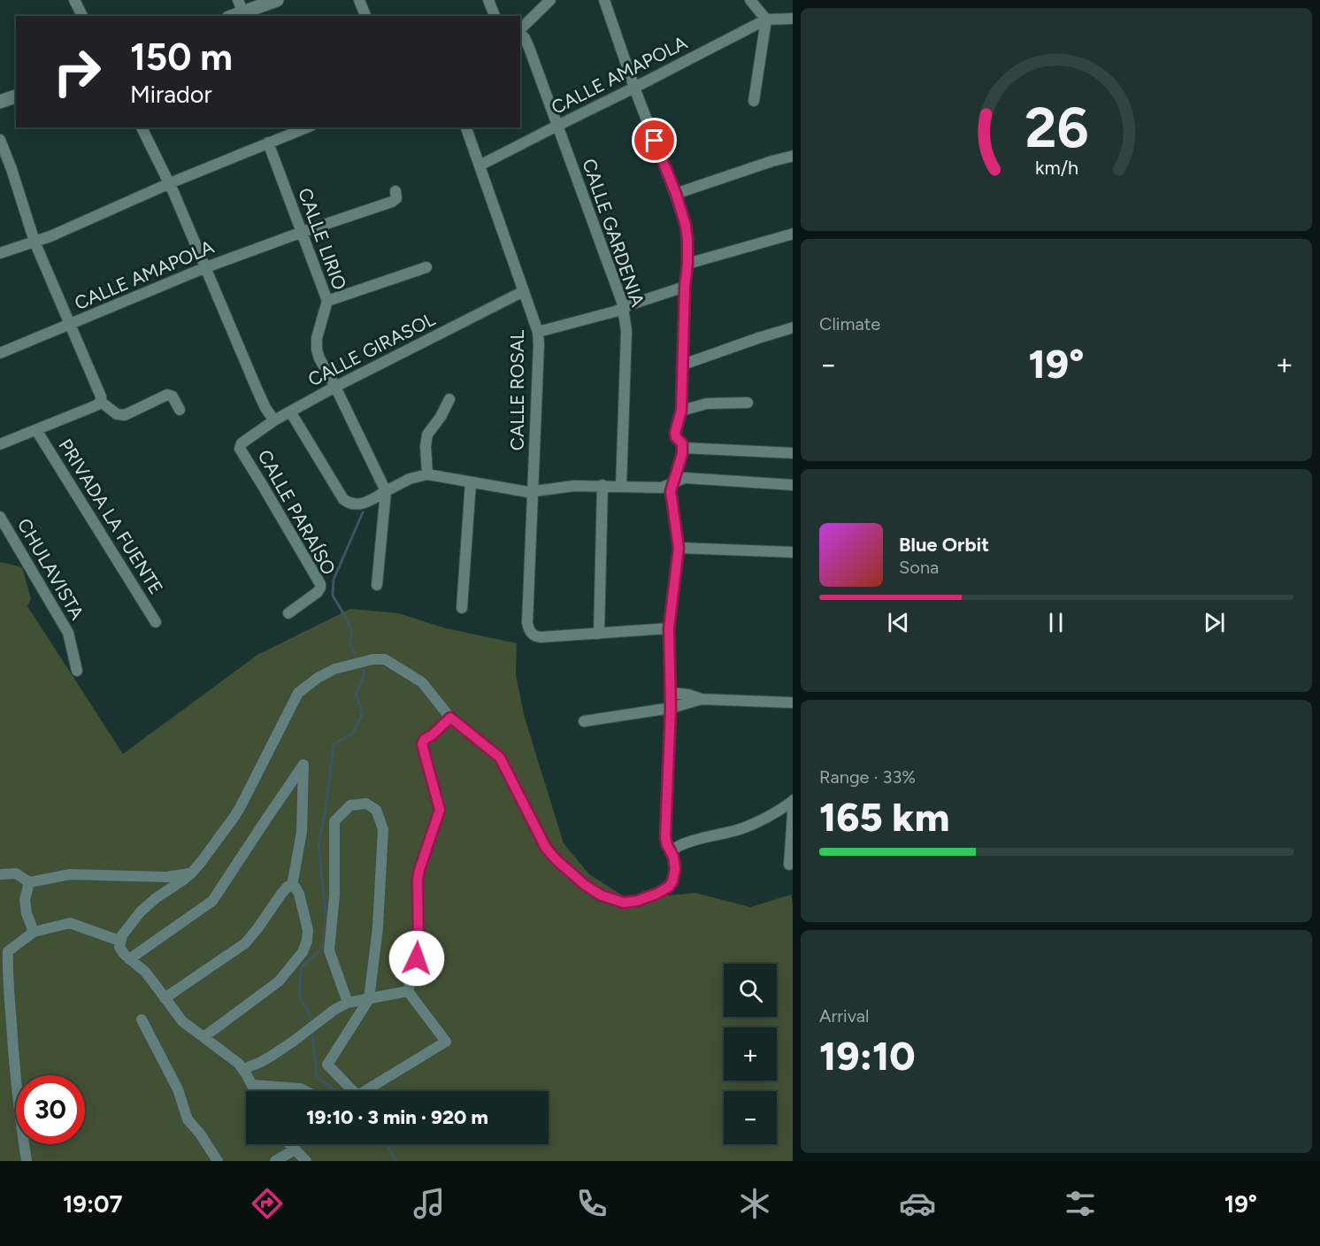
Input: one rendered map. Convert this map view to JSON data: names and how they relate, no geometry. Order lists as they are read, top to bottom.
{
  "streets": {
    "street": [
      "CALLE AMAPOLA",
      "CALLE GARDENIA",
      "CALLE LIRIO",
      "CALLE GIRASOL",
      "CALLE ROSAL",
      "CALLE PARAÍSO",
      "PRIVADA LA FUENTE",
      "CHULAVISTA"
    ]
  },
  "crossings": [
    ["CALLE AMAPOLA", "CALLE GARDENIA"],
    ["CALLE AMAPOLA", "CALLE LIRIO"],
    ["CALLE AMAPOLA", "CALLE ROSAL"],
    ["CALLE LIRIO", "CALLE GIRASOL"],
    ["CALLE GIRASOL", "CALLE ROSAL"],
    ["CALLE GIRASOL", "CALLE PARAÍSO"]
  ],
  "page": {
    "turn": ["150 m", "Mirador"],
    "tile": [
      "Climate",
      ["Range · 33%", "165 km"],
      ["Arrival", "19:10"]
    ],
    "heat": ["−", "19°", "+"],
    "song": ["Blue Orbit", "Sona"],
    "map_buttons": ["+", "−"],
    "limit": "30",
    "trip": "19:10 · 3 min · 920 m",
    "tabs": ["19:07", "19°"],
    "gauge": ["26", "km/h"]
  }
}
